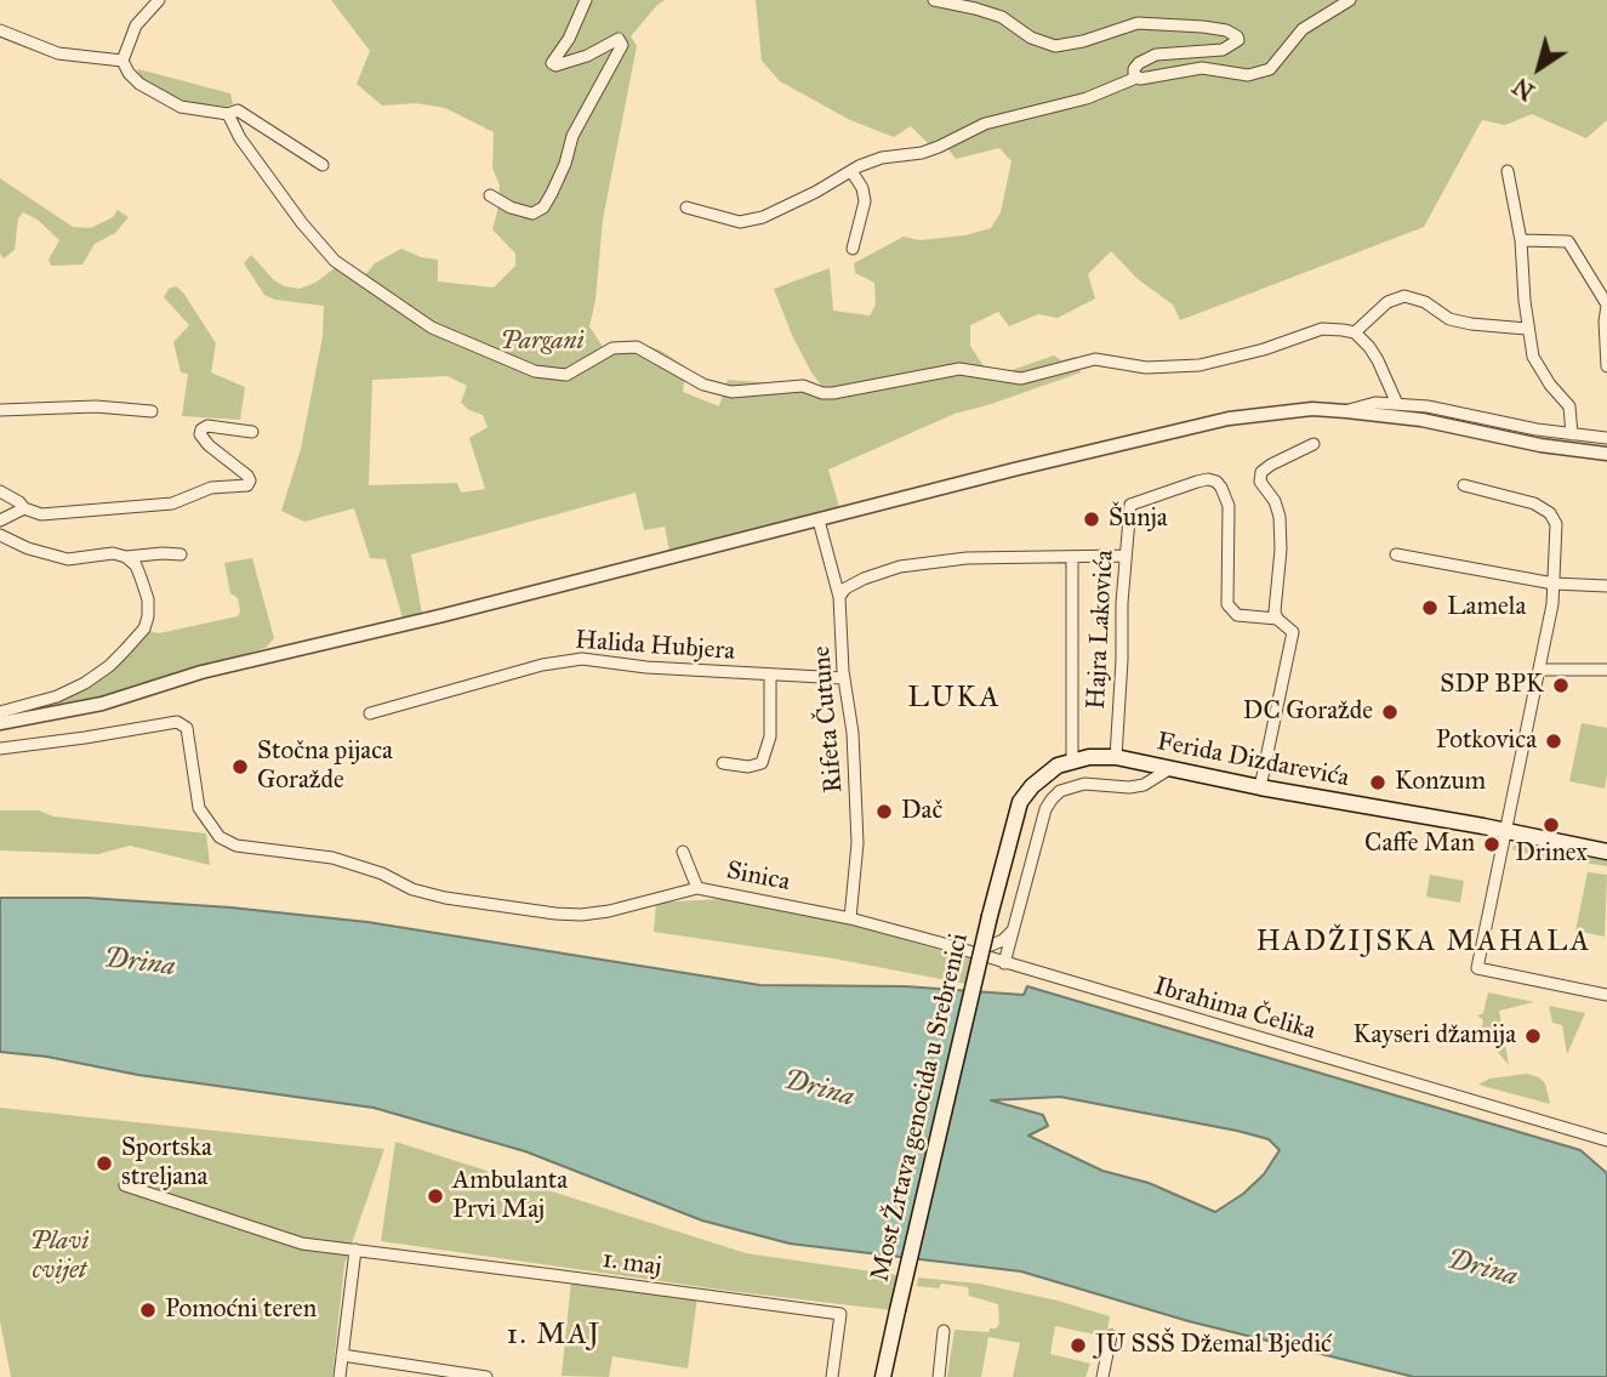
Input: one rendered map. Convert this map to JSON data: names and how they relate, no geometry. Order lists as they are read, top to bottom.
{
  "streets": {
    "main road": ["Ferida Dizdarevića", "Most Žrtava genocida u Srebrenici"],
    "street": [
      "Hajra Lakovića",
      "Halida Hubjera",
      "Rifeta Čutune",
      "Sinica",
      "Ibrahima Čelika",
      "1. maj"
    ]
  },
  "crossings": [
    ["Hajra Lakovića", "Ferida Dizdarevića"],
    ["Halida Hubjera", "Rifeta Čutune"],
    ["Rifeta Čutune", "Sinica"],
    ["Rifeta Čutune", "Ibrahima Čelika"],
    ["Ferida Dizdarevića", "Most Žrtava genocida u Srebrenici"],
    ["Sinica", "Ibrahima Čelika"]
  ],
  "districts": ["LUKA", "HADŽIJSKA MAHALA", "1. MAJ"],
  "water": ["Drina"],
  "parks": ["Pargani", "Plavi cvijet"],
  "places": [
    "Šunja",
    "Lamela",
    "SDP BPK",
    "DC Goražde",
    "Potkovica",
    "Stočna pijaca Goražde",
    "Konzum",
    "Dač",
    "Drinex",
    "Caffe Man",
    "Kayseri džamija",
    "Sportska streljana",
    "Ambulanta Prvi Maj",
    "Pomoćni teren",
    "JU SSŠ Džemal Bjedić"
  ],
  "north": "bottom left"
}
